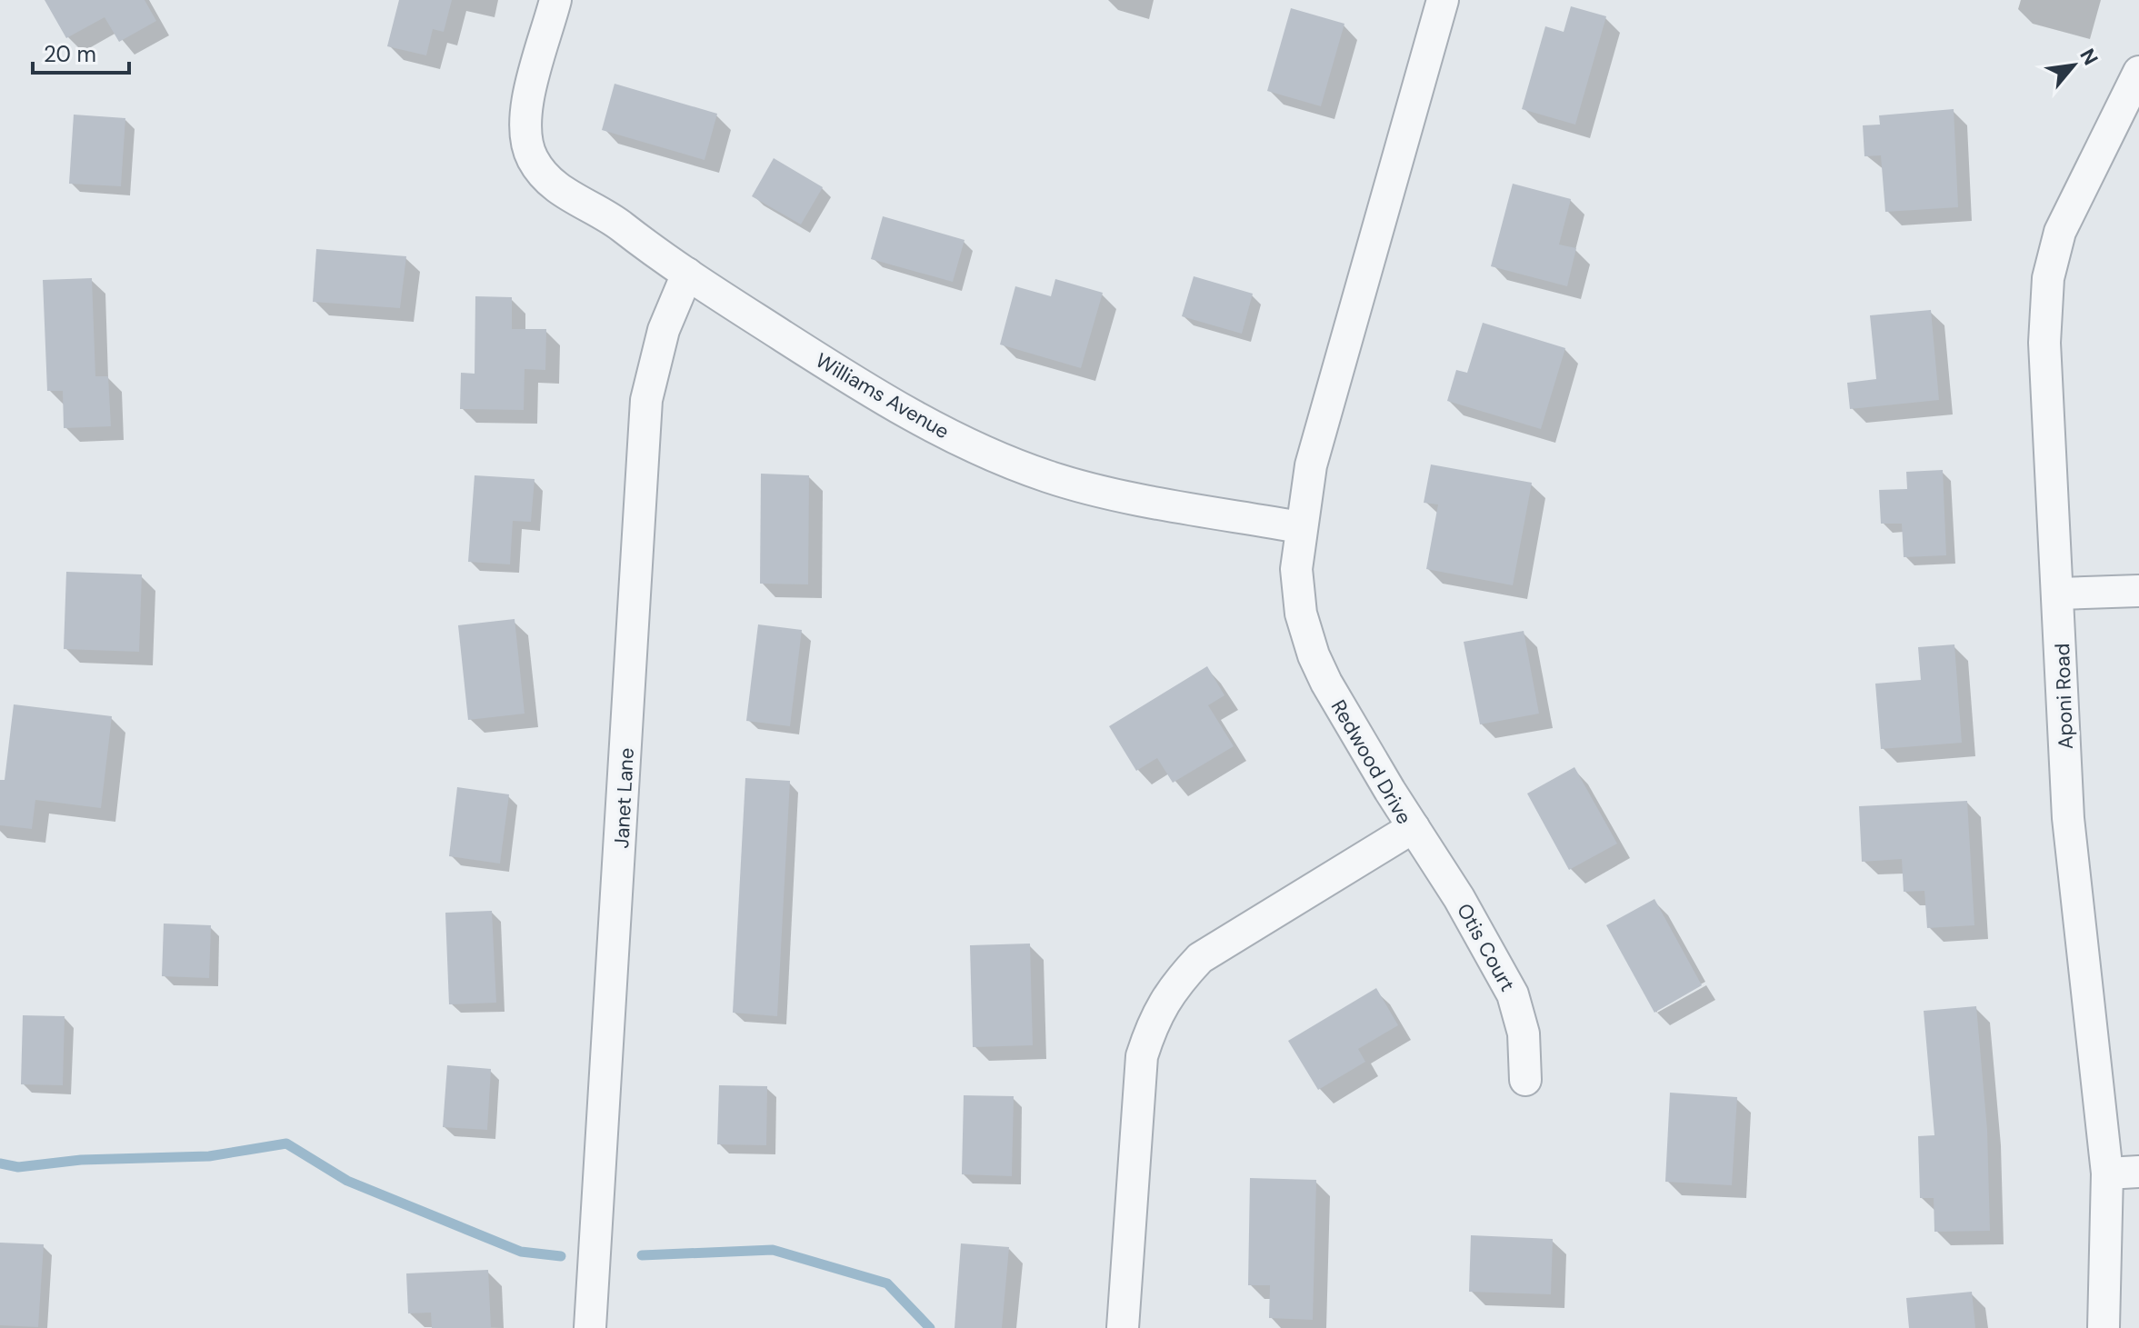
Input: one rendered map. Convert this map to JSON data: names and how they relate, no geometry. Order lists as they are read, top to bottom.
{
  "streets": {
    "street": [
      "Williams Avenue",
      "Aponi Road",
      "Redwood Drive",
      "Janet Lane",
      "Otis Court"
    ]
  },
  "crossings": [
    ["Williams Avenue", "Redwood Drive"],
    ["Williams Avenue", "Janet Lane"],
    ["Redwood Drive", "Otis Court"]
  ],
  "scale_bar": "20 m",
  "north": "top right"
}
